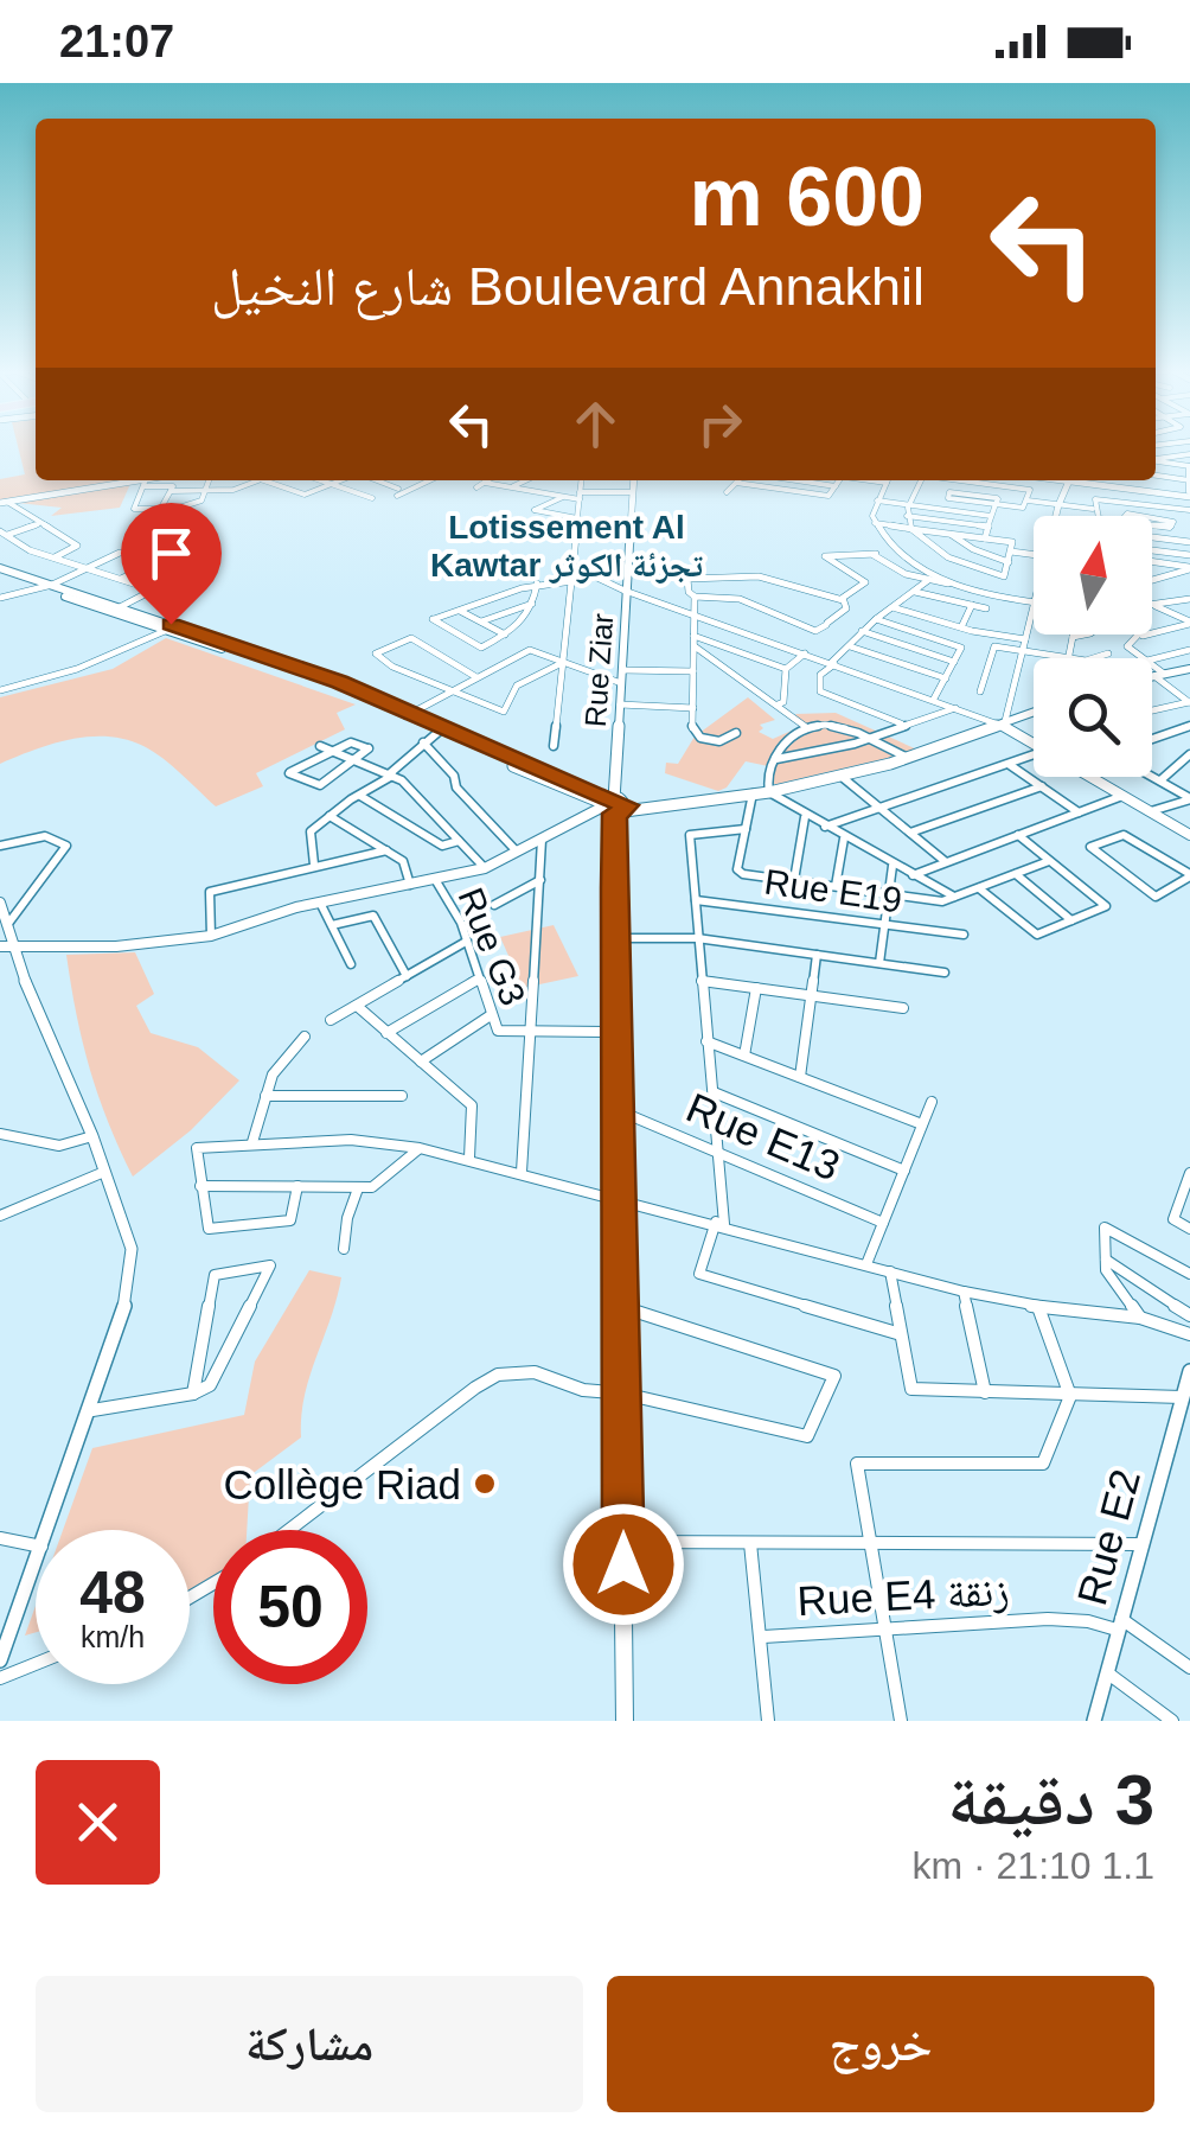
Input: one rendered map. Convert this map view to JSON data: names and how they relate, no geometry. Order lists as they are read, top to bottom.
{
  "streets": {
    "main road": ["Rue Ziar"],
    "street": [
      "Rue E19",
      "Rue G3",
      "Rue E13",
      "Rue E2",
      "Rue E4 زنقة"
    ]
  },
  "crossings": [
    ["Rue Ziar", "Rue E13"],
    ["Rue E2", "Rue E4 زنقة"]
  ],
  "districts": ["Lotissement Al Kawtar تجزئة الكوثر"],
  "places": ["Collège Riad"],
  "north": "top",
  "page": {
    "status": "21:07",
    "turn": ["600 m", "Boulevard Annakhil شارع النخيل"],
    "speed": "48 km/h",
    "limit": "50",
    "heading": ["3 دقيقة", "1.1 km · 21:10"],
    "buttons": ["خروج", "مشاركة"]
  }
}
